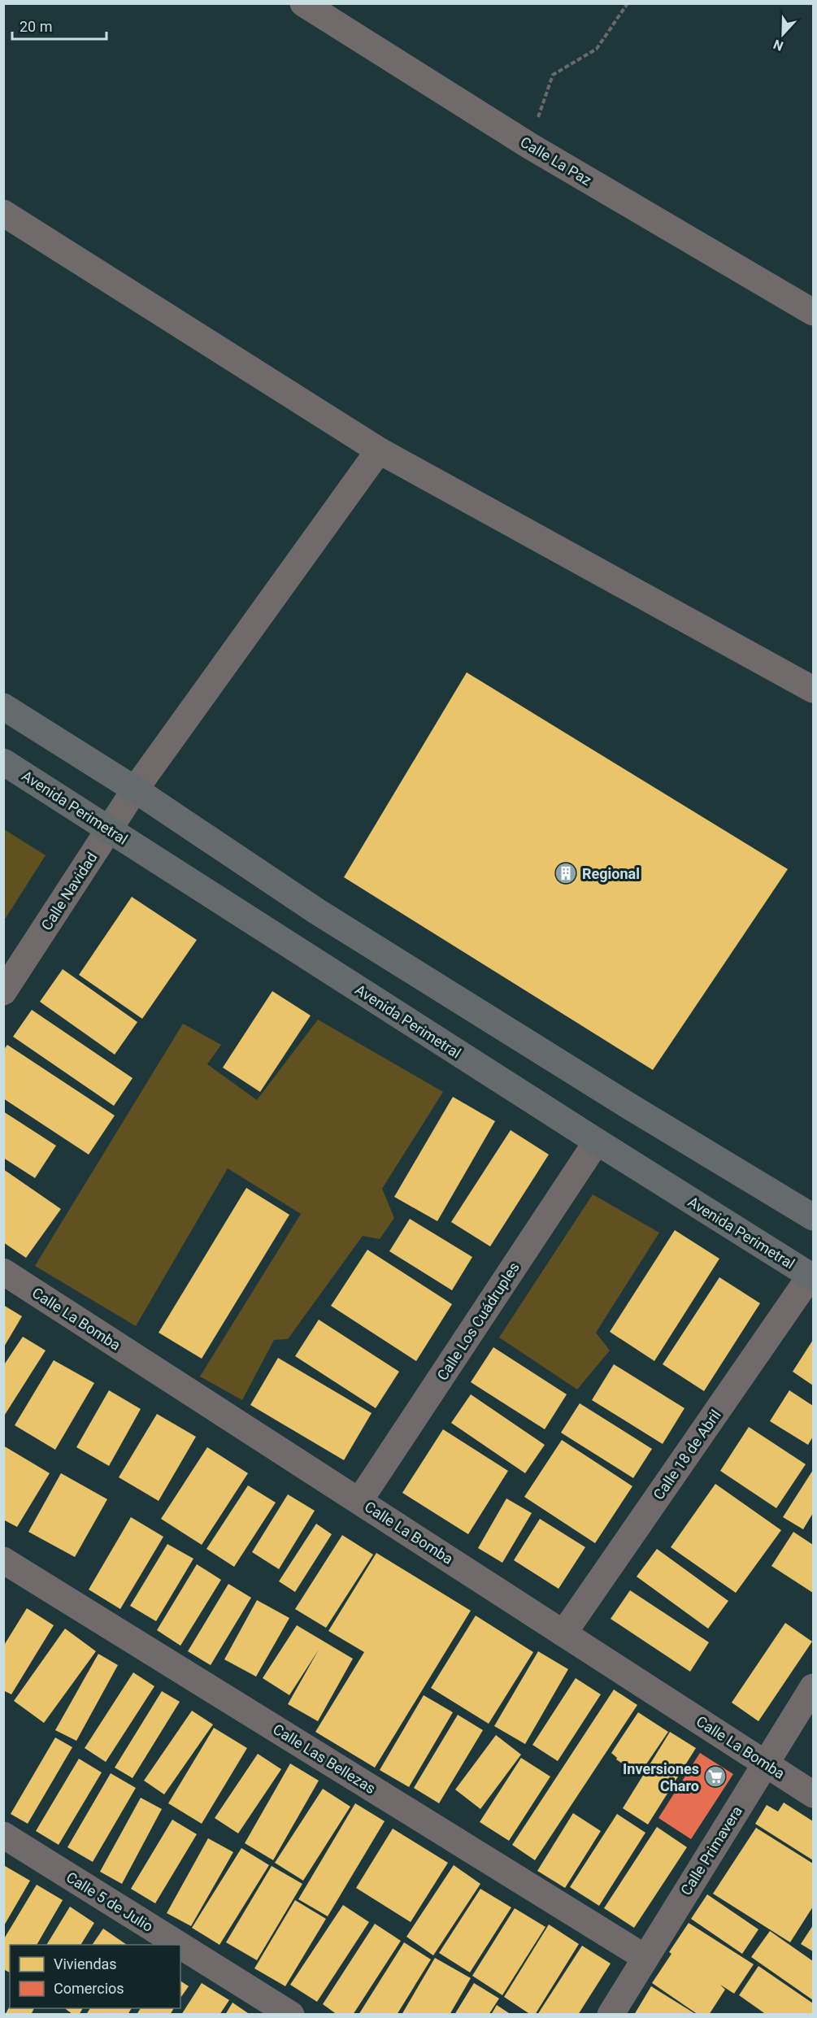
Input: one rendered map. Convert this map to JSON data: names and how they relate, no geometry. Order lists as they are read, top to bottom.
{
  "streets": {
    "main road": ["Avenida Perimetral"],
    "street": [
      "Calle La Paz",
      "Calle Navidad",
      "Calle La Bomba",
      "Calle Los Cuádruples",
      "Calle 18 de Abril",
      "Calle Las Bellezas",
      "Calle Primavera",
      "Calle 5 de Julio"
    ]
  },
  "crossings": [
    ["Avenida Perimetral", "Calle Navidad"],
    ["Avenida Perimetral", "Calle Los Cuádruples"],
    ["Avenida Perimetral", "Calle 18 de Abril"],
    ["Calle La Bomba", "Calle Los Cuádruples"],
    ["Calle La Bomba", "Calle 18 de Abril"],
    ["Calle La Bomba", "Calle Primavera"],
    ["Calle Las Bellezas", "Calle Primavera"]
  ],
  "places": {
    "building": ["Regional"],
    "supermarket": ["Inversiones Charo"]
  },
  "legend": ["Viviendas", "Comercios"],
  "scale_bar": "20 m",
  "north": "bottom"
}
